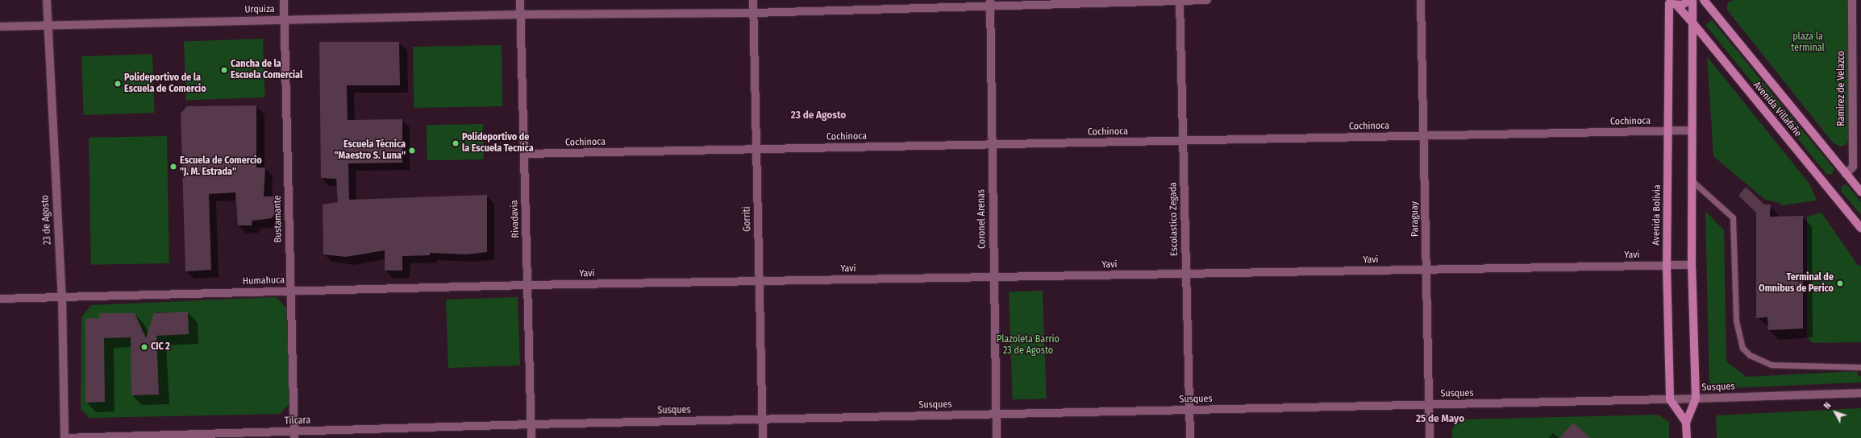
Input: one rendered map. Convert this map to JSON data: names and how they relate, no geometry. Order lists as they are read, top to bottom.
{
  "streets": {
    "street": [
      "Urquiza",
      "Ramirez de Velazco",
      "Avenida Villafañe",
      "Cochinoca",
      "Avenida Bolivia",
      "Bustamante",
      "Rivadavia",
      "Gorriti",
      "Coronel Arenas",
      "Escolastico Zegada",
      "Paraguay",
      "23 de Agosto",
      "Yavi",
      "Humahuca",
      "Susques",
      "Tilcara"
    ]
  },
  "crossings": [
    ["Urquiza", "Bustamante"],
    ["Urquiza", "Rivadavia"],
    ["Urquiza", "Gorriti"],
    ["Urquiza", "Coronel Arenas"],
    ["Urquiza", "Escolastico Zegada"],
    ["Urquiza", "23 de Agosto"],
    ["Ramirez de Velazco", "Avenida Villafañe"],
    ["Avenida Villafañe", "Avenida Bolivia"],
    ["Cochinoca", "Avenida Bolivia"],
    ["Cochinoca", "Rivadavia"],
    ["Cochinoca", "Gorriti"],
    ["Cochinoca", "Coronel Arenas"],
    ["Cochinoca", "Escolastico Zegada"],
    ["Cochinoca", "Paraguay"],
    ["Avenida Bolivia", "Yavi"],
    ["Avenida Bolivia", "Susques"],
    ["Bustamante", "Humahuca"],
    ["Bustamante", "Tilcara"],
    ["Rivadavia", "Yavi"],
    ["Rivadavia", "Humahuca"],
    ["Rivadavia", "Susques"],
    ["Rivadavia", "Tilcara"],
    ["Gorriti", "Yavi"],
    ["Gorriti", "Susques"],
    ["Coronel Arenas", "Yavi"],
    ["Coronel Arenas", "Susques"],
    ["Escolastico Zegada", "Yavi"],
    ["Escolastico Zegada", "Susques"],
    ["Paraguay", "Yavi"],
    ["Paraguay", "Susques"],
    ["23 de Agosto", "Humahuca"],
    ["23 de Agosto", "Tilcara"],
    ["Yavi", "Humahuca"],
    ["Susques", "Tilcara"]
  ],
  "districts": ["23 de Agosto", "25 de Mayo"],
  "parks": ["plaza la terminal", "Plazoleta Barrio 23 de Agosto"],
  "places": [
    "Cancha de la Escuela Comercial",
    "Polideportivo de la Escuela de Comercio",
    "Polideportivo de la Escuela Tecnica",
    "Escuela Técnica \"Maestro S. Luna\"",
    "Escuela de Comercio \"J. M. Estrada\"",
    "Terminal de Omnibus de Perico",
    "CIC 2"
  ],
  "north": "top left"
}
